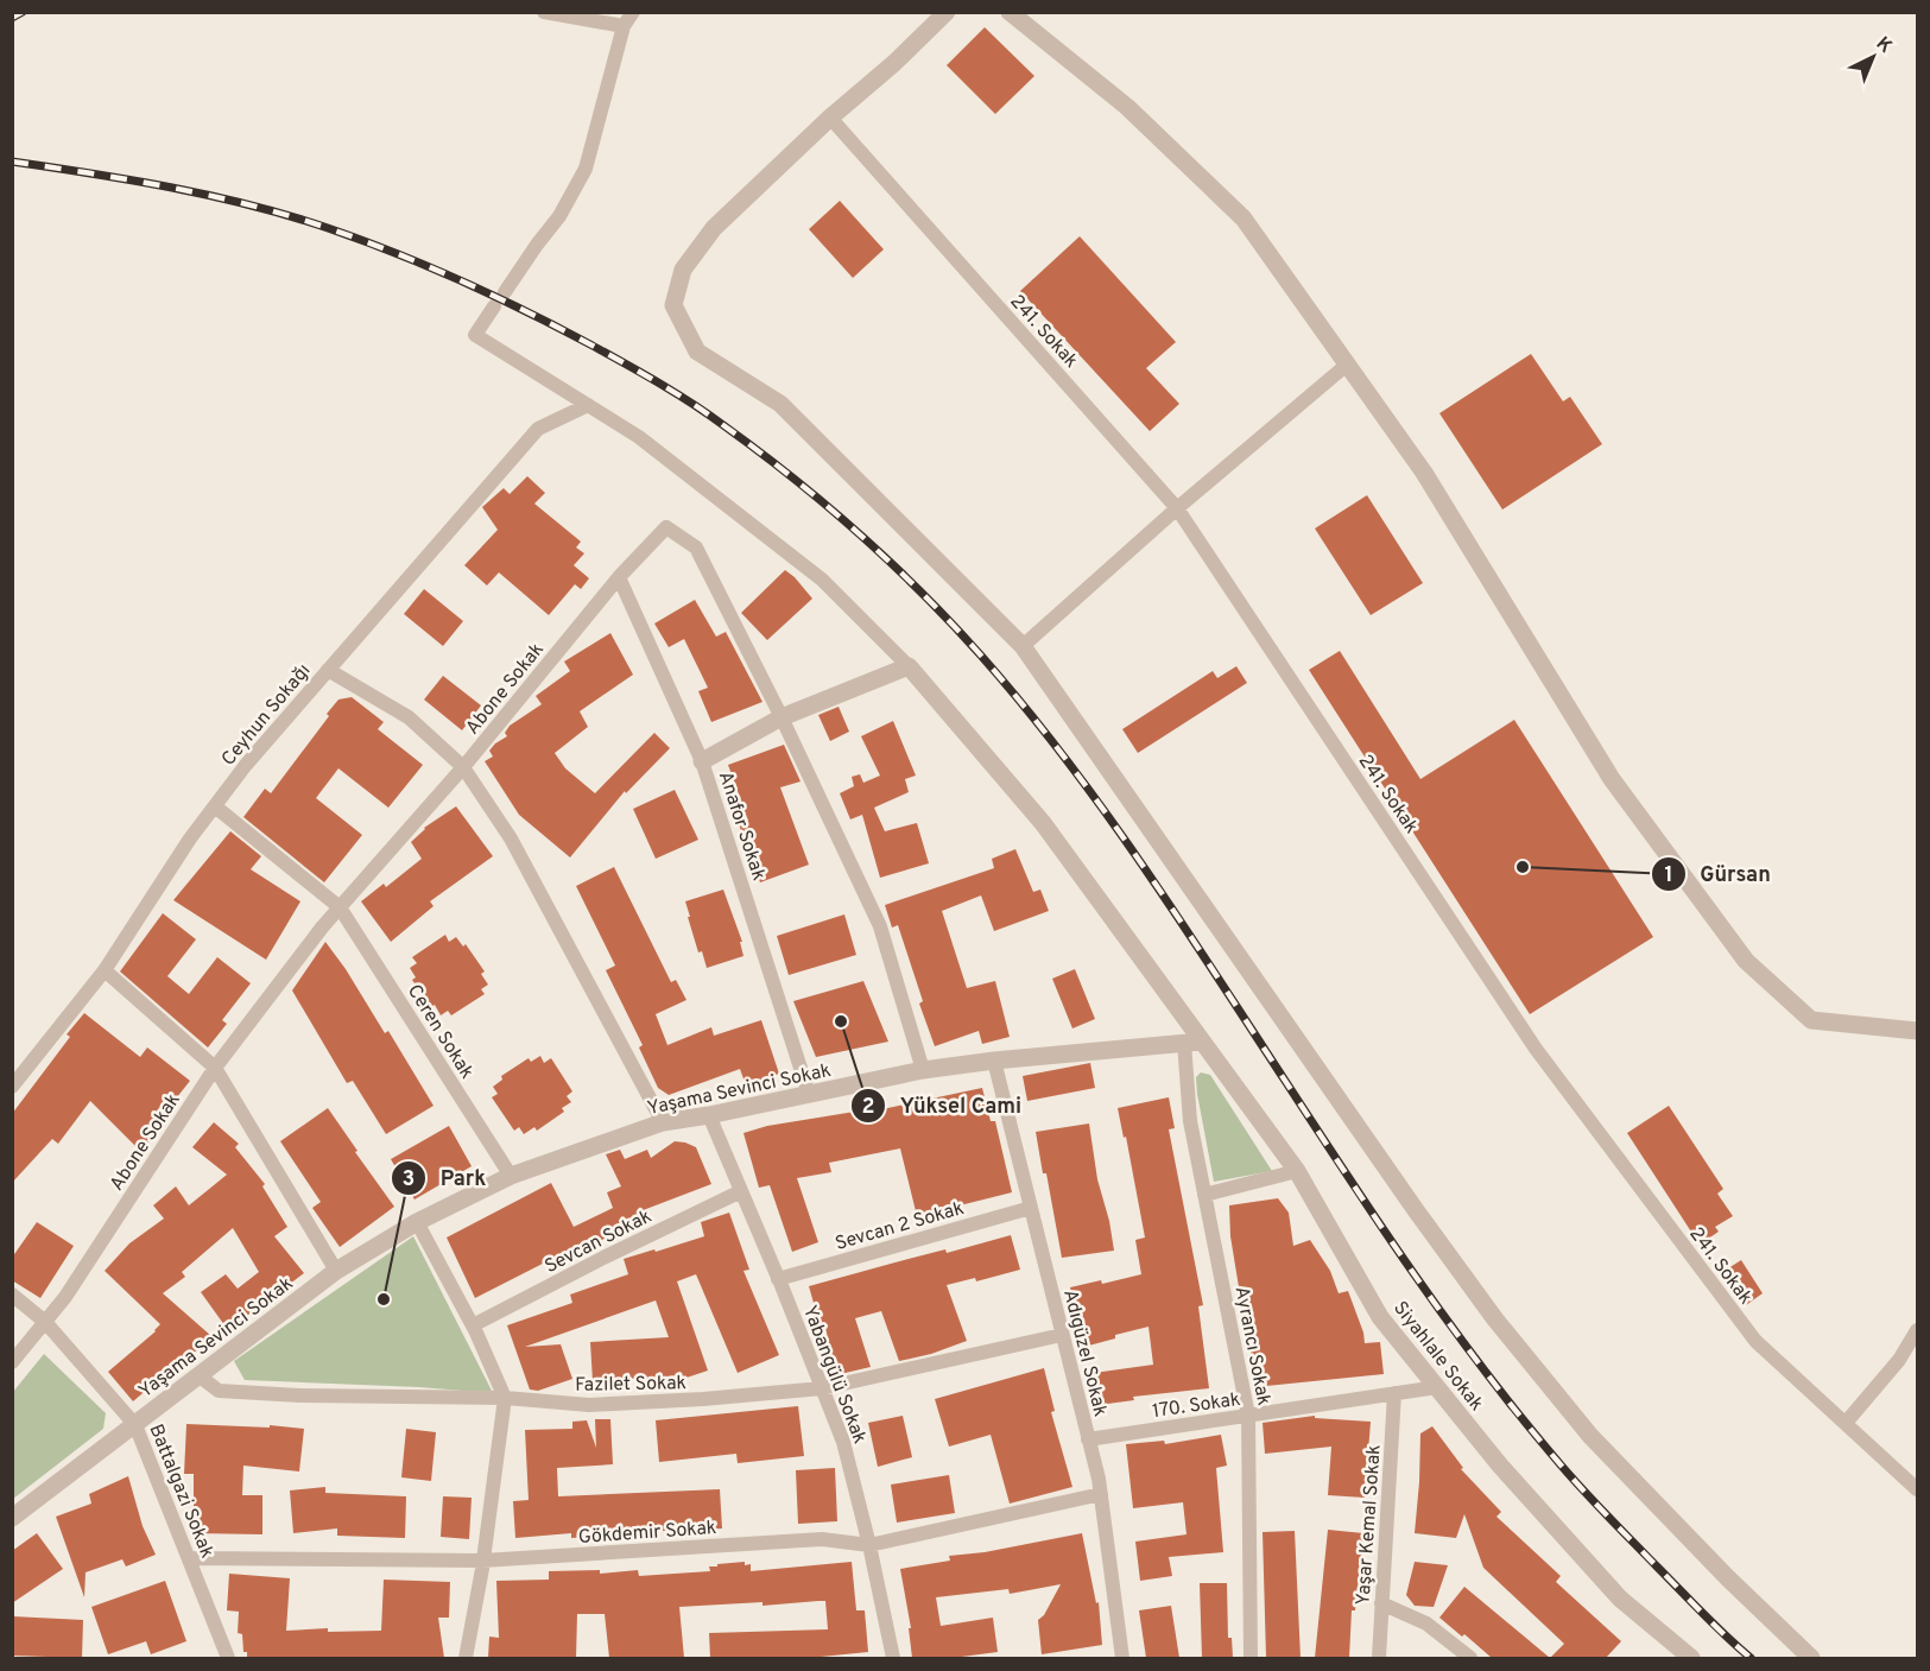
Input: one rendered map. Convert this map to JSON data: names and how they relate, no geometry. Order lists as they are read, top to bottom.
{
  "streets": {
    "street": [
      "241. Sokak",
      "Abone Sokak",
      "Ceyhun Sokağı",
      "Anafor Sokak",
      "Ceren Sokak",
      "Yaşama Sevinci Sokak",
      "Sevcan 2 Sokak",
      "Sevcan Sokak",
      "Ayrancı Sokak",
      "Adıgüzel Sokak",
      "Siyahlale Sokak",
      "Yabangülü Sokak",
      "Fazilet Sokak",
      "170. Sokak",
      "Battalgazi Sokak",
      "Yaşar Kemal Sokak",
      "Gökdemir Sokak"
    ]
  },
  "crossings": [
    ["Abone Sokak", "Anafor Sokak"],
    ["Abone Sokak", "Ceren Sokak"],
    ["Abone Sokak", "Yaşama Sevinci Sokak"],
    ["Abone Sokak", "Battalgazi Sokak"],
    ["Ceyhun Sokağı", "Ceren Sokak"],
    ["Anafor Sokak", "Yaşama Sevinci Sokak"],
    ["Ceren Sokak", "Yaşama Sevinci Sokak"],
    ["Yaşama Sevinci Sokak", "Ayrancı Sokak"],
    ["Yaşama Sevinci Sokak", "Adıgüzel Sokak"],
    ["Yaşama Sevinci Sokak", "Siyahlale Sokak"],
    ["Yaşama Sevinci Sokak", "Yabangülü Sokak"],
    ["Yaşama Sevinci Sokak", "Fazilet Sokak"],
    ["Yaşama Sevinci Sokak", "Battalgazi Sokak"],
    ["Sevcan 2 Sokak", "Adıgüzel Sokak"],
    ["Sevcan 2 Sokak", "Yabangülü Sokak"],
    ["Sevcan Sokak", "Yabangülü Sokak"],
    ["Ayrancı Sokak", "Siyahlale Sokak"],
    ["Ayrancı Sokak", "170. Sokak"],
    ["Adıgüzel Sokak", "Fazilet Sokak"],
    ["Adıgüzel Sokak", "170. Sokak"],
    ["Adıgüzel Sokak", "Gökdemir Sokak"],
    ["Siyahlale Sokak", "170. Sokak"],
    ["Yabangülü Sokak", "Fazilet Sokak"],
    ["Yabangülü Sokak", "Gökdemir Sokak"],
    ["170. Sokak", "Yaşar Kemal Sokak"],
    ["Battalgazi Sokak", "Gökdemir Sokak"]
  ],
  "places": ["Gürsan", "Yüksel Cami", "Park"],
  "north": "top right"
}
